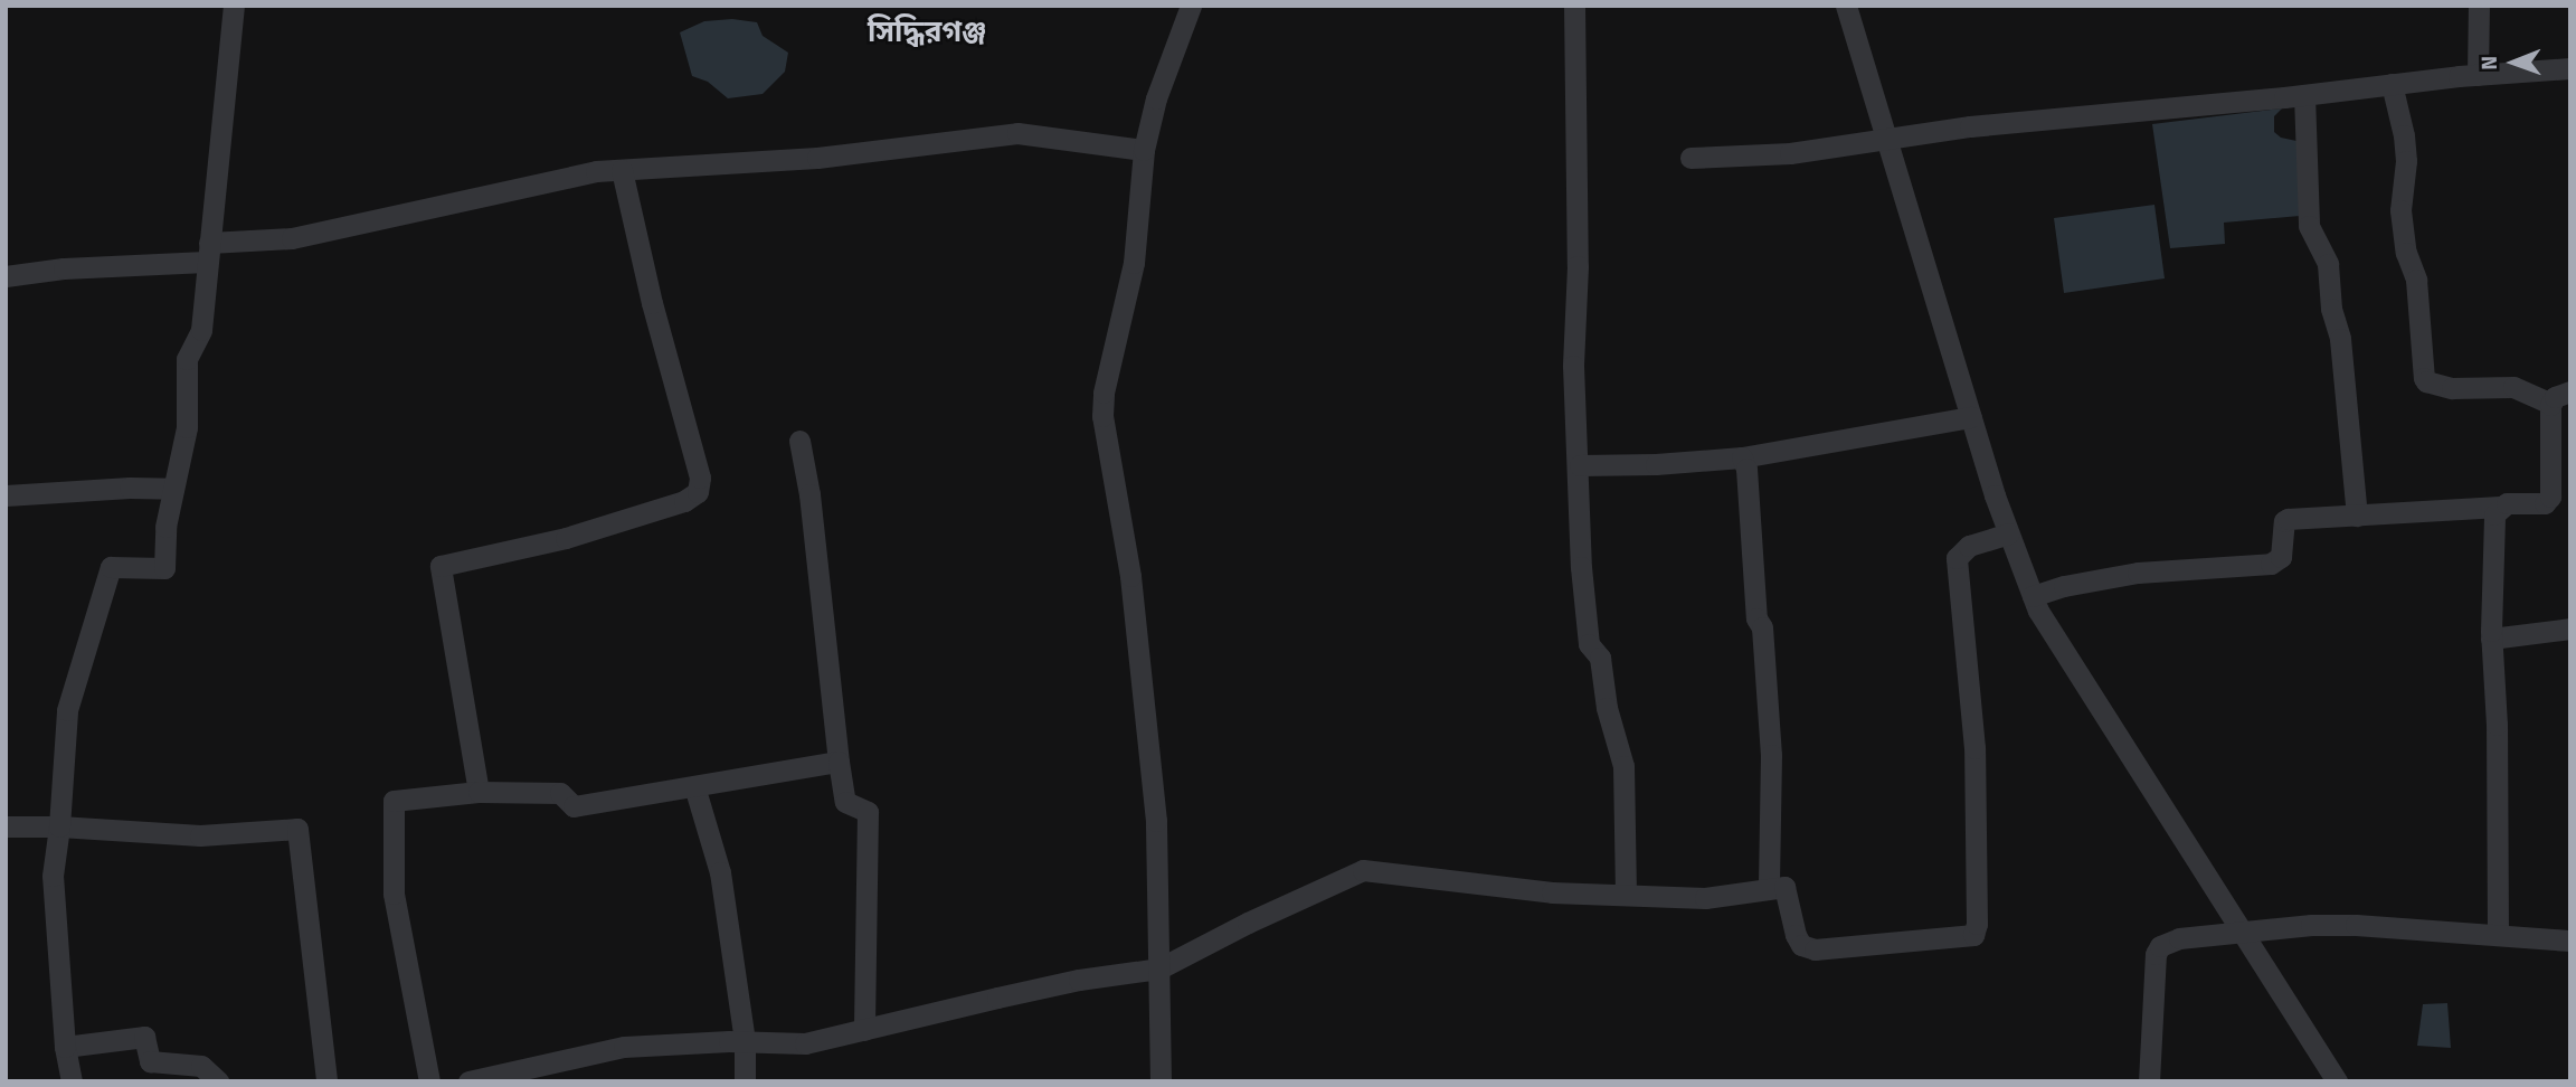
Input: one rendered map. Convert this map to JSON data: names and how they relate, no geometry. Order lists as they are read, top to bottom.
{
  "districts": ["সিদ্ধিরগঞ্জ"],
  "north": "left"
}
